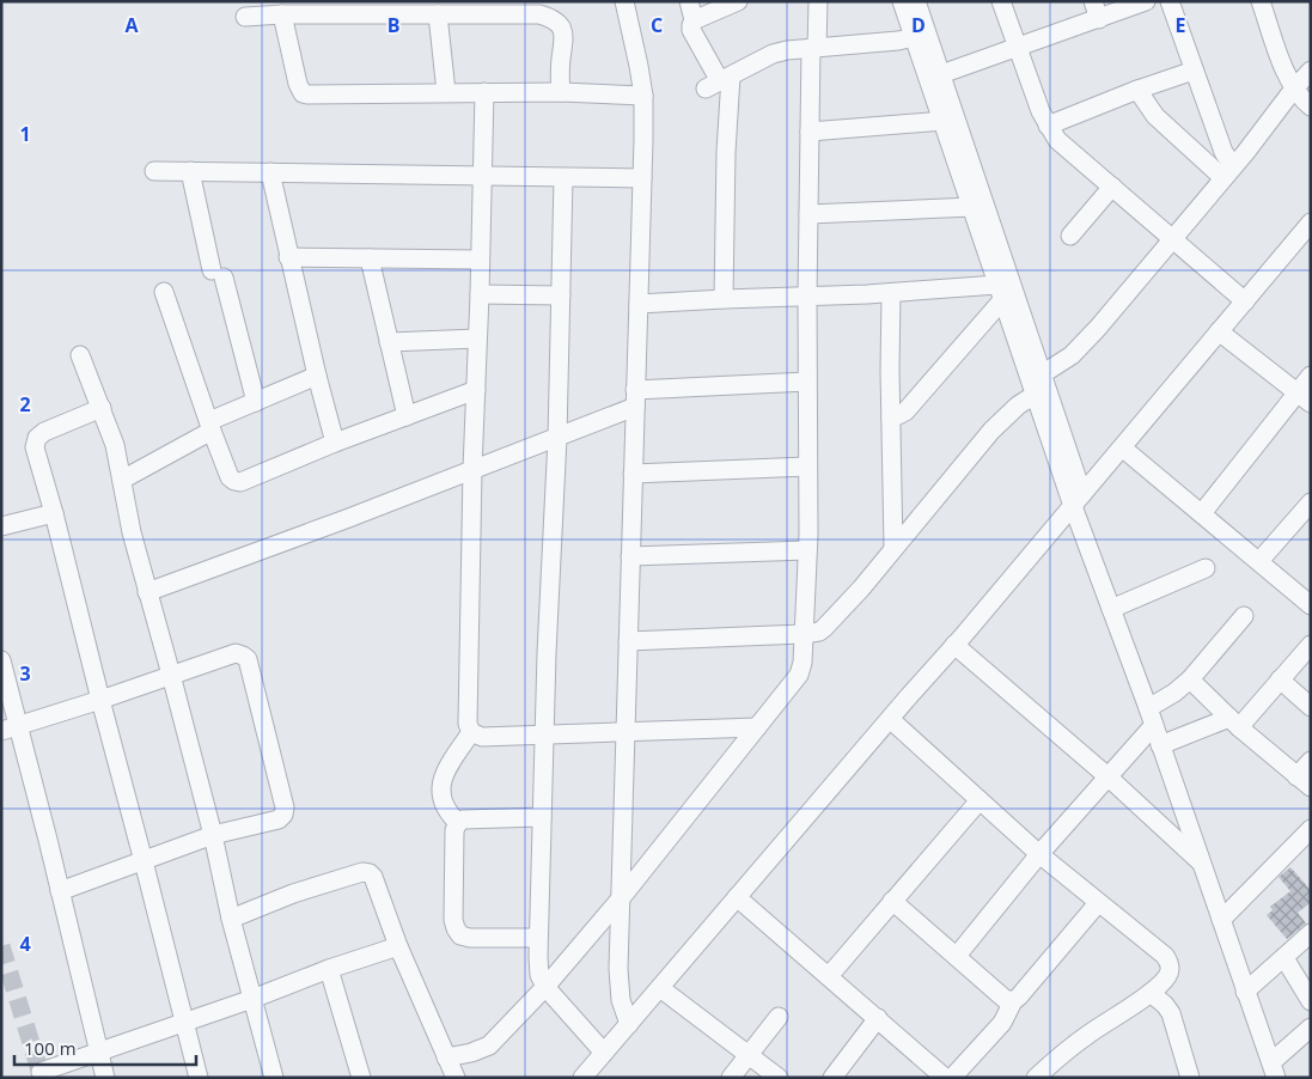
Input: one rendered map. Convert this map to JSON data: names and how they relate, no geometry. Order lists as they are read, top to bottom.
{
  "scale_bar": "100 m",
  "grid": {
    "columns": [
      "A",
      "B",
      "C",
      "D",
      "E"
    ],
    "rows": [
      "1",
      "2",
      "3",
      "4"
    ]
  }
}
